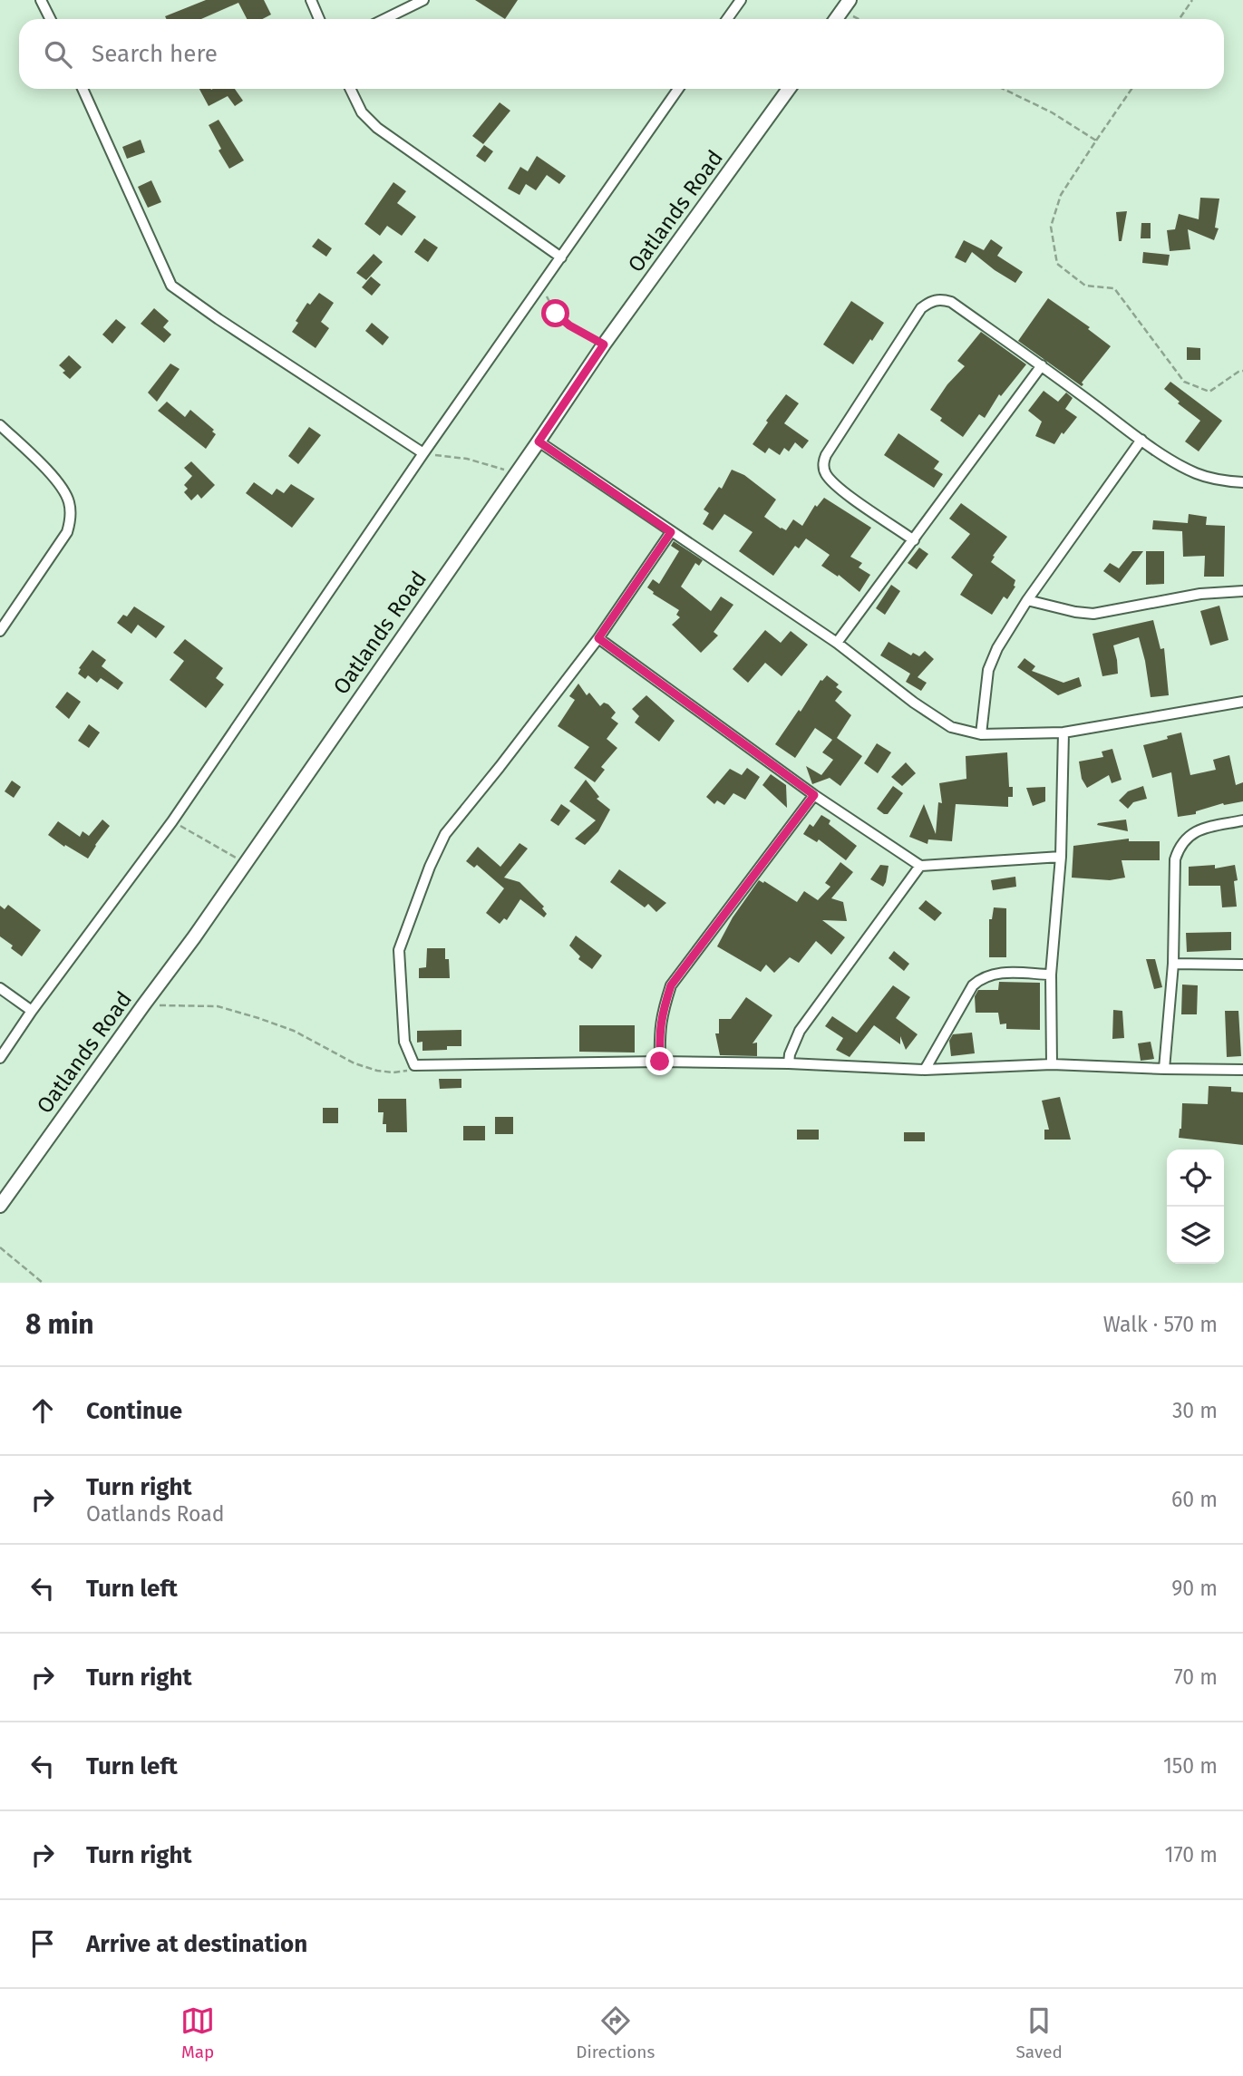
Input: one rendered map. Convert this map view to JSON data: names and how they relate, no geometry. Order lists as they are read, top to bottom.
{
  "streets": {
    "street": ["Oatlands Road"]
  },
  "page": {
    "search": "Search here",
    "heading": ["8 min", "Walk · 570 m"],
    "list": [
      ["Continue", "30 m"],
      ["Turn right", "Oatlands Road", "60 m"],
      ["Turn left", "90 m"],
      ["Turn right", "70 m"],
      ["Turn left", "150 m"],
      ["Turn right", "170 m"],
      "Arrive at destination"
    ],
    "nav": ["Map", "Directions", "Saved"]
  }
}
